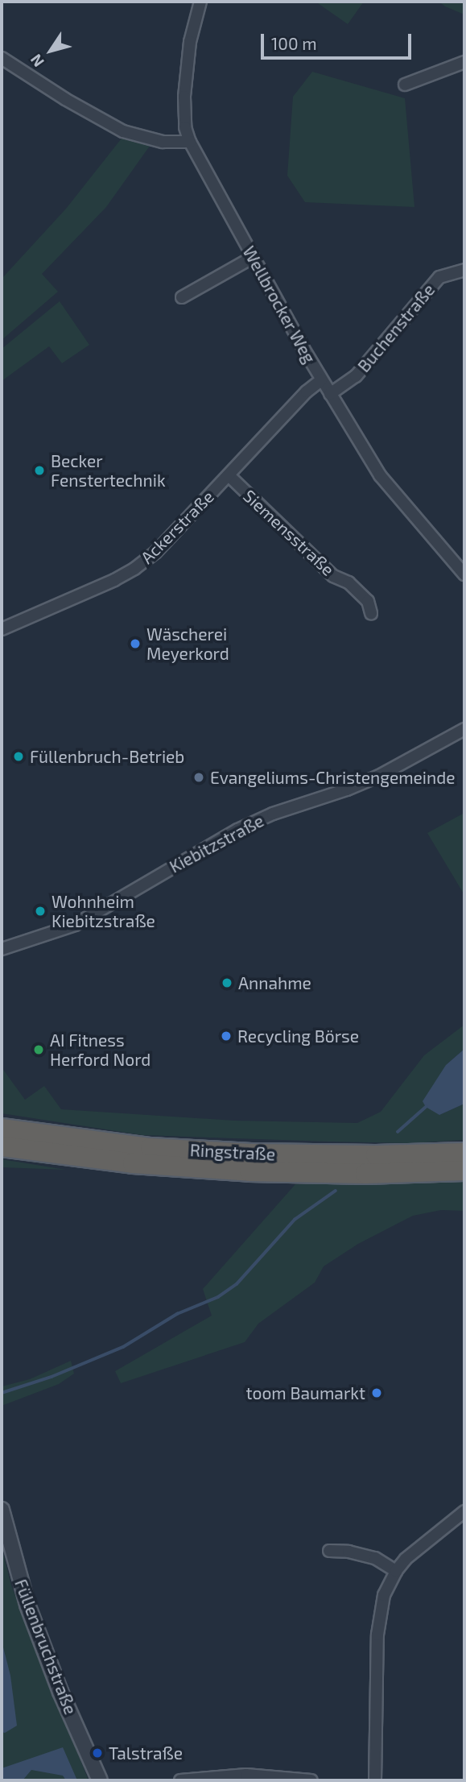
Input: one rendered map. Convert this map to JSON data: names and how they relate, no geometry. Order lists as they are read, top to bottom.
{
  "streets": {
    "highway": ["Ringstraße"],
    "street": [
      "Wellbrocker Weg",
      "Buchenstraße",
      "Ackerstraße",
      "Siemensstraße",
      "Kiebitzstraße",
      "Füllenbruchstraße"
    ]
  },
  "crossings": [
    ["Wellbrocker Weg", "Buchenstraße"],
    ["Wellbrocker Weg", "Ackerstraße"],
    ["Ackerstraße", "Siemensstraße"]
  ],
  "places": [
    "Becker Fenstertechnik",
    "Wäscherei Meyerkord",
    "Füllenbruch-Betrieb",
    "Evangeliums-Christengemeinde",
    "Wohnheim Kiebitzstraße",
    "Annahme",
    "Recycling Börse",
    "AI Fitness Herford Nord",
    "toom Baumarkt",
    "Talstraße"
  ],
  "scale_bar": "100 m",
  "north": "bottom left"
}
